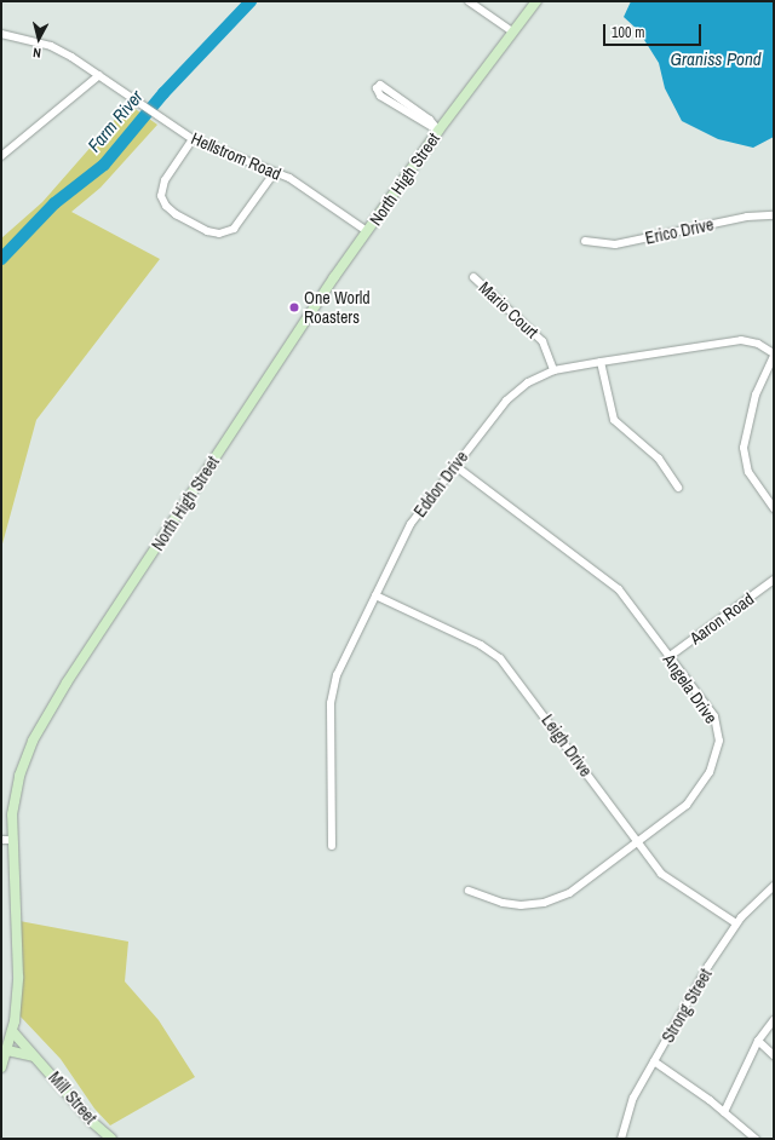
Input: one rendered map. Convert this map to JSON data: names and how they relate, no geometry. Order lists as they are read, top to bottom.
{
  "streets": {
    "main road": ["North High Street", "Mill Street"],
    "street": [
      "Hellstrom Road",
      "Erico Drive",
      "Mario Court",
      "Eddon Drive",
      "Aaron Road",
      "Angela Drive",
      "Leigh Drive",
      "Strong Street"
    ]
  },
  "crossings": [
    ["Hellstrom Road", "North High Street"],
    ["North High Street", "Mill Street"],
    ["Mario Court", "Eddon Drive"],
    ["Eddon Drive", "Angela Drive"],
    ["Eddon Drive", "Leigh Drive"],
    ["Aaron Road", "Angela Drive"],
    ["Angela Drive", "Leigh Drive"],
    ["Leigh Drive", "Strong Street"]
  ],
  "water": ["Graniss Pond", "Farm River"],
  "places": ["One World Roasters"],
  "scale_bar": "100 m",
  "north": "bottom"
}
